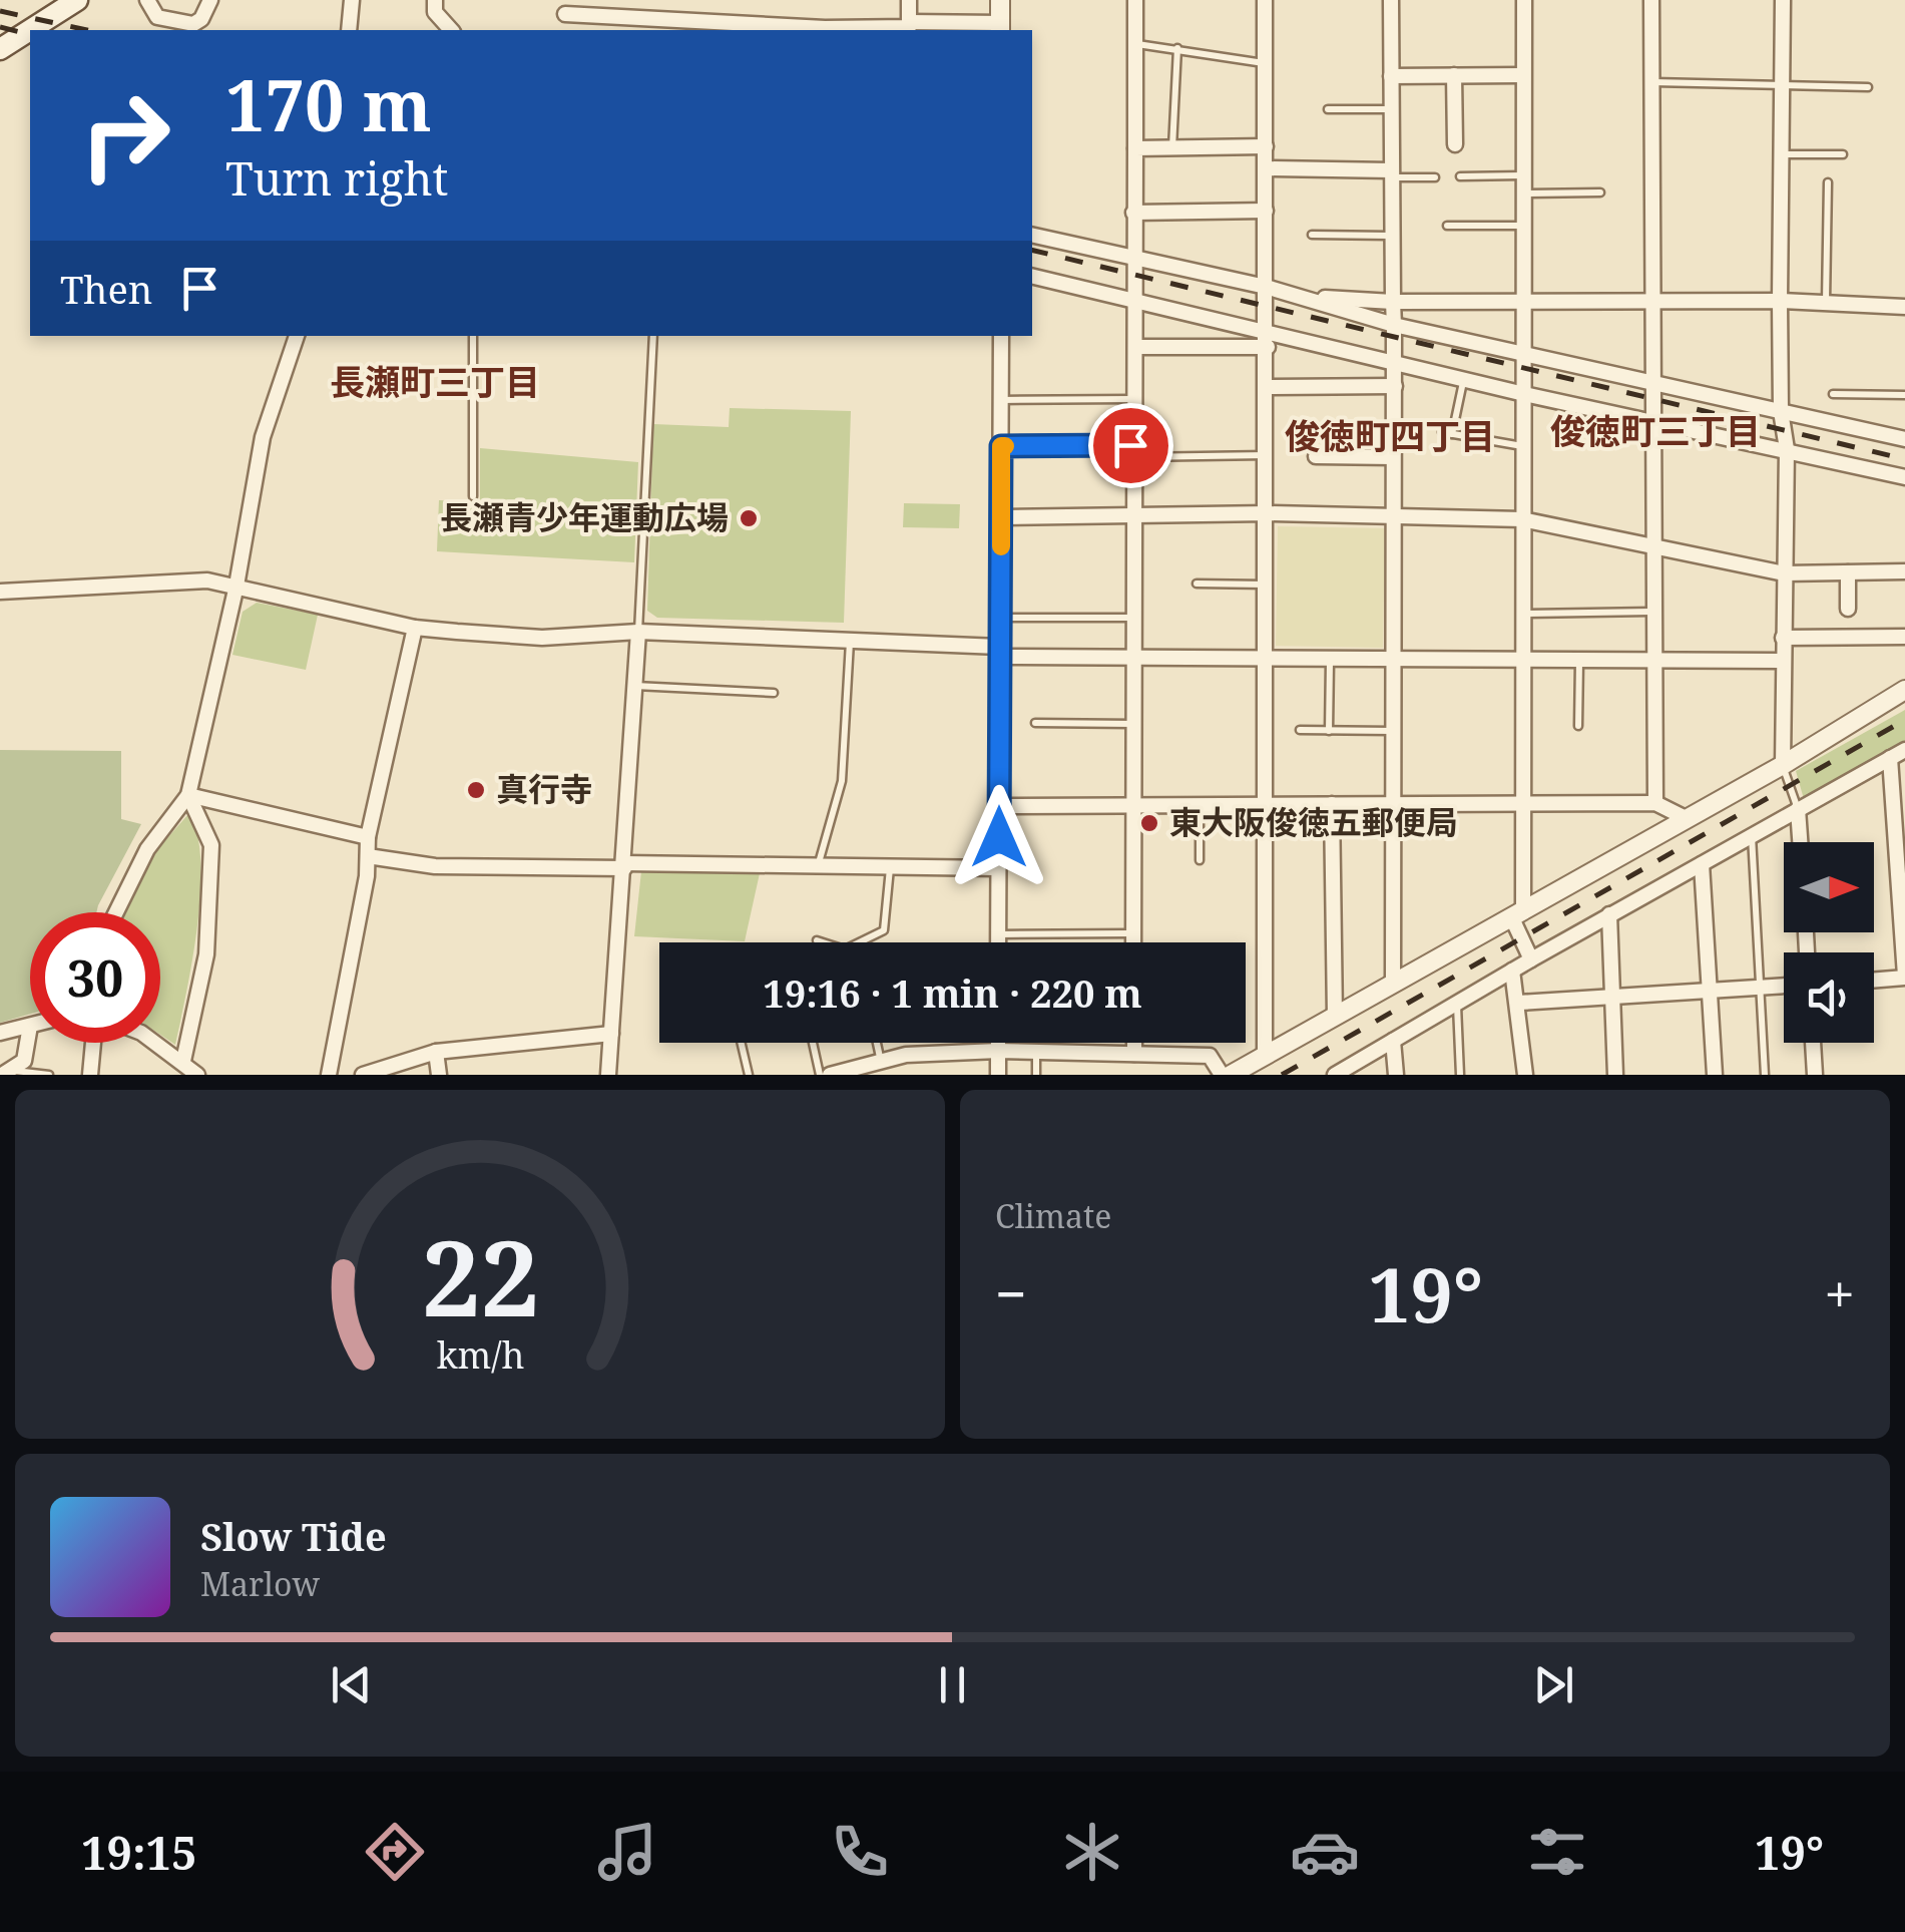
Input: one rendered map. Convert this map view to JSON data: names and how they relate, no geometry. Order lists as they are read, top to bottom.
{
  "districts": ["長瀬町三丁目", "俊徳町三丁目", "俊徳町四丁目"],
  "places": ["長瀬青少年運動広場", "真行寺", "東大阪俊徳五郵便局"],
  "north": "right",
  "page": {
    "turn": ["170 m", "Turn right"],
    "then": "Then",
    "limit": "30",
    "trip": "19:16 · 1 min · 220 m",
    "tile": "Climate",
    "heat": ["−", "19°", "+"],
    "song": ["Slow Tide", "Marlow"],
    "tabs": ["19:15", "19°"],
    "gauge": ["22", "km/h"]
  }
}
